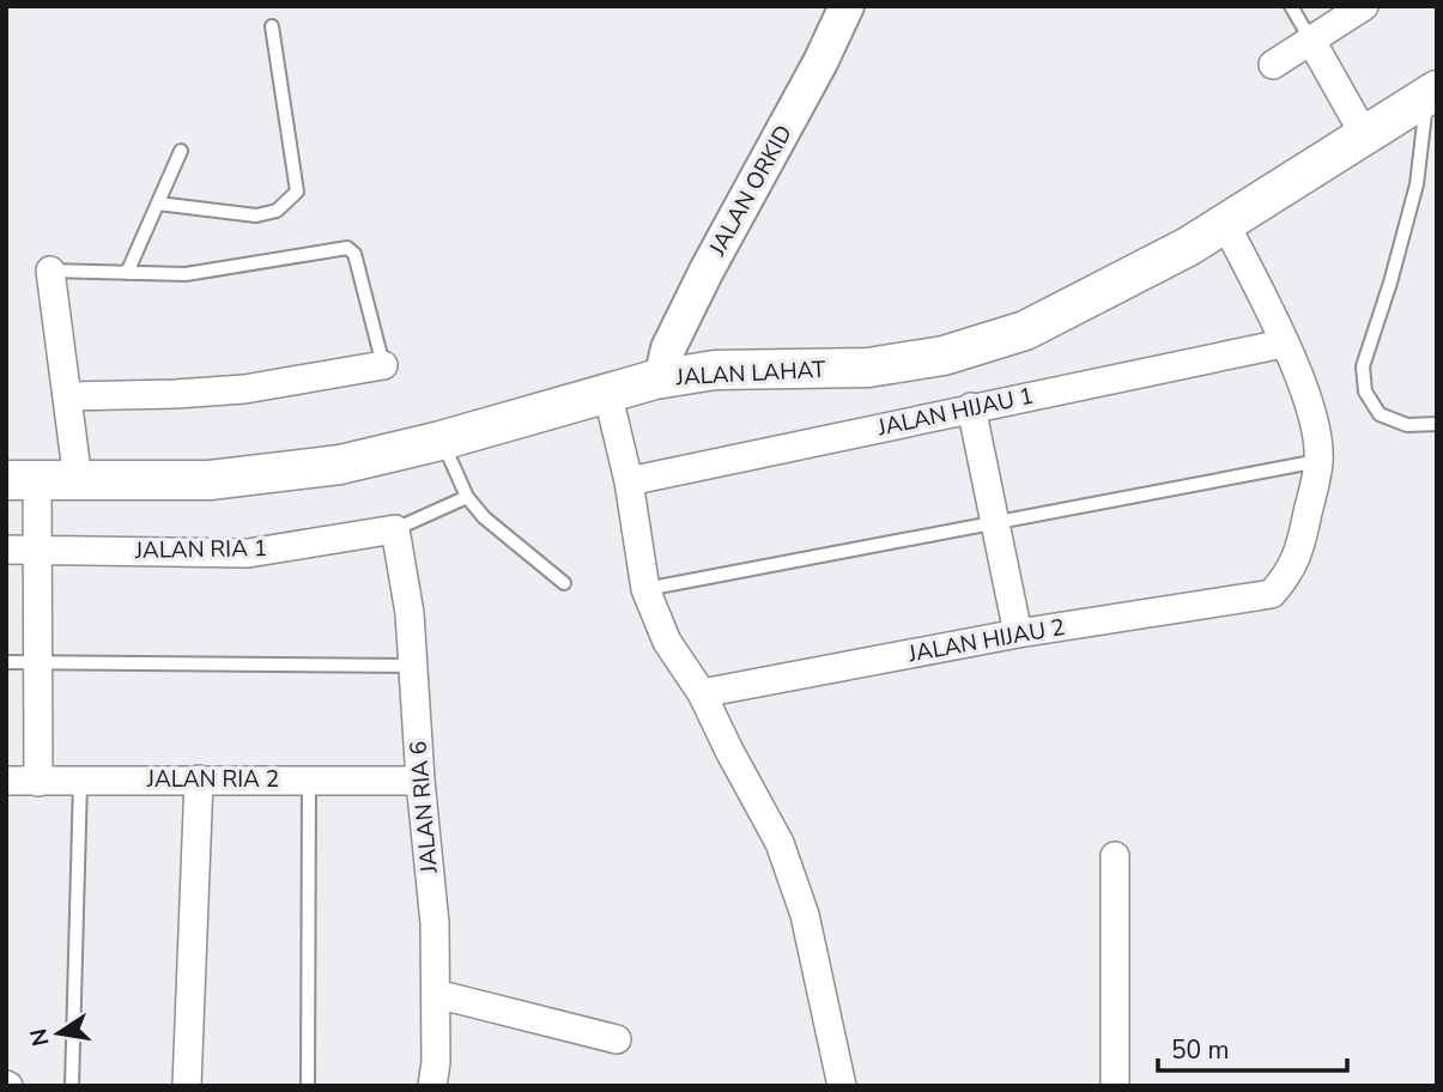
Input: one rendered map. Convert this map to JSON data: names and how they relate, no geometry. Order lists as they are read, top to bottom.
{
  "streets": {
    "main road": ["JALAN LAHAT"],
    "street": [
      "JALAN ORKID",
      "JALAN HIJAU 1",
      "JALAN RIA 1",
      "JALAN HIJAU 2",
      "JALAN RIA 2",
      "JALAN RIA 6"
    ]
  },
  "crossings": [
    ["JALAN ORKID", "JALAN LAHAT"],
    ["JALAN RIA 1", "JALAN RIA 6"],
    ["JALAN RIA 2", "JALAN RIA 6"]
  ],
  "scale_bar": "50 m",
  "north": "left"
}
